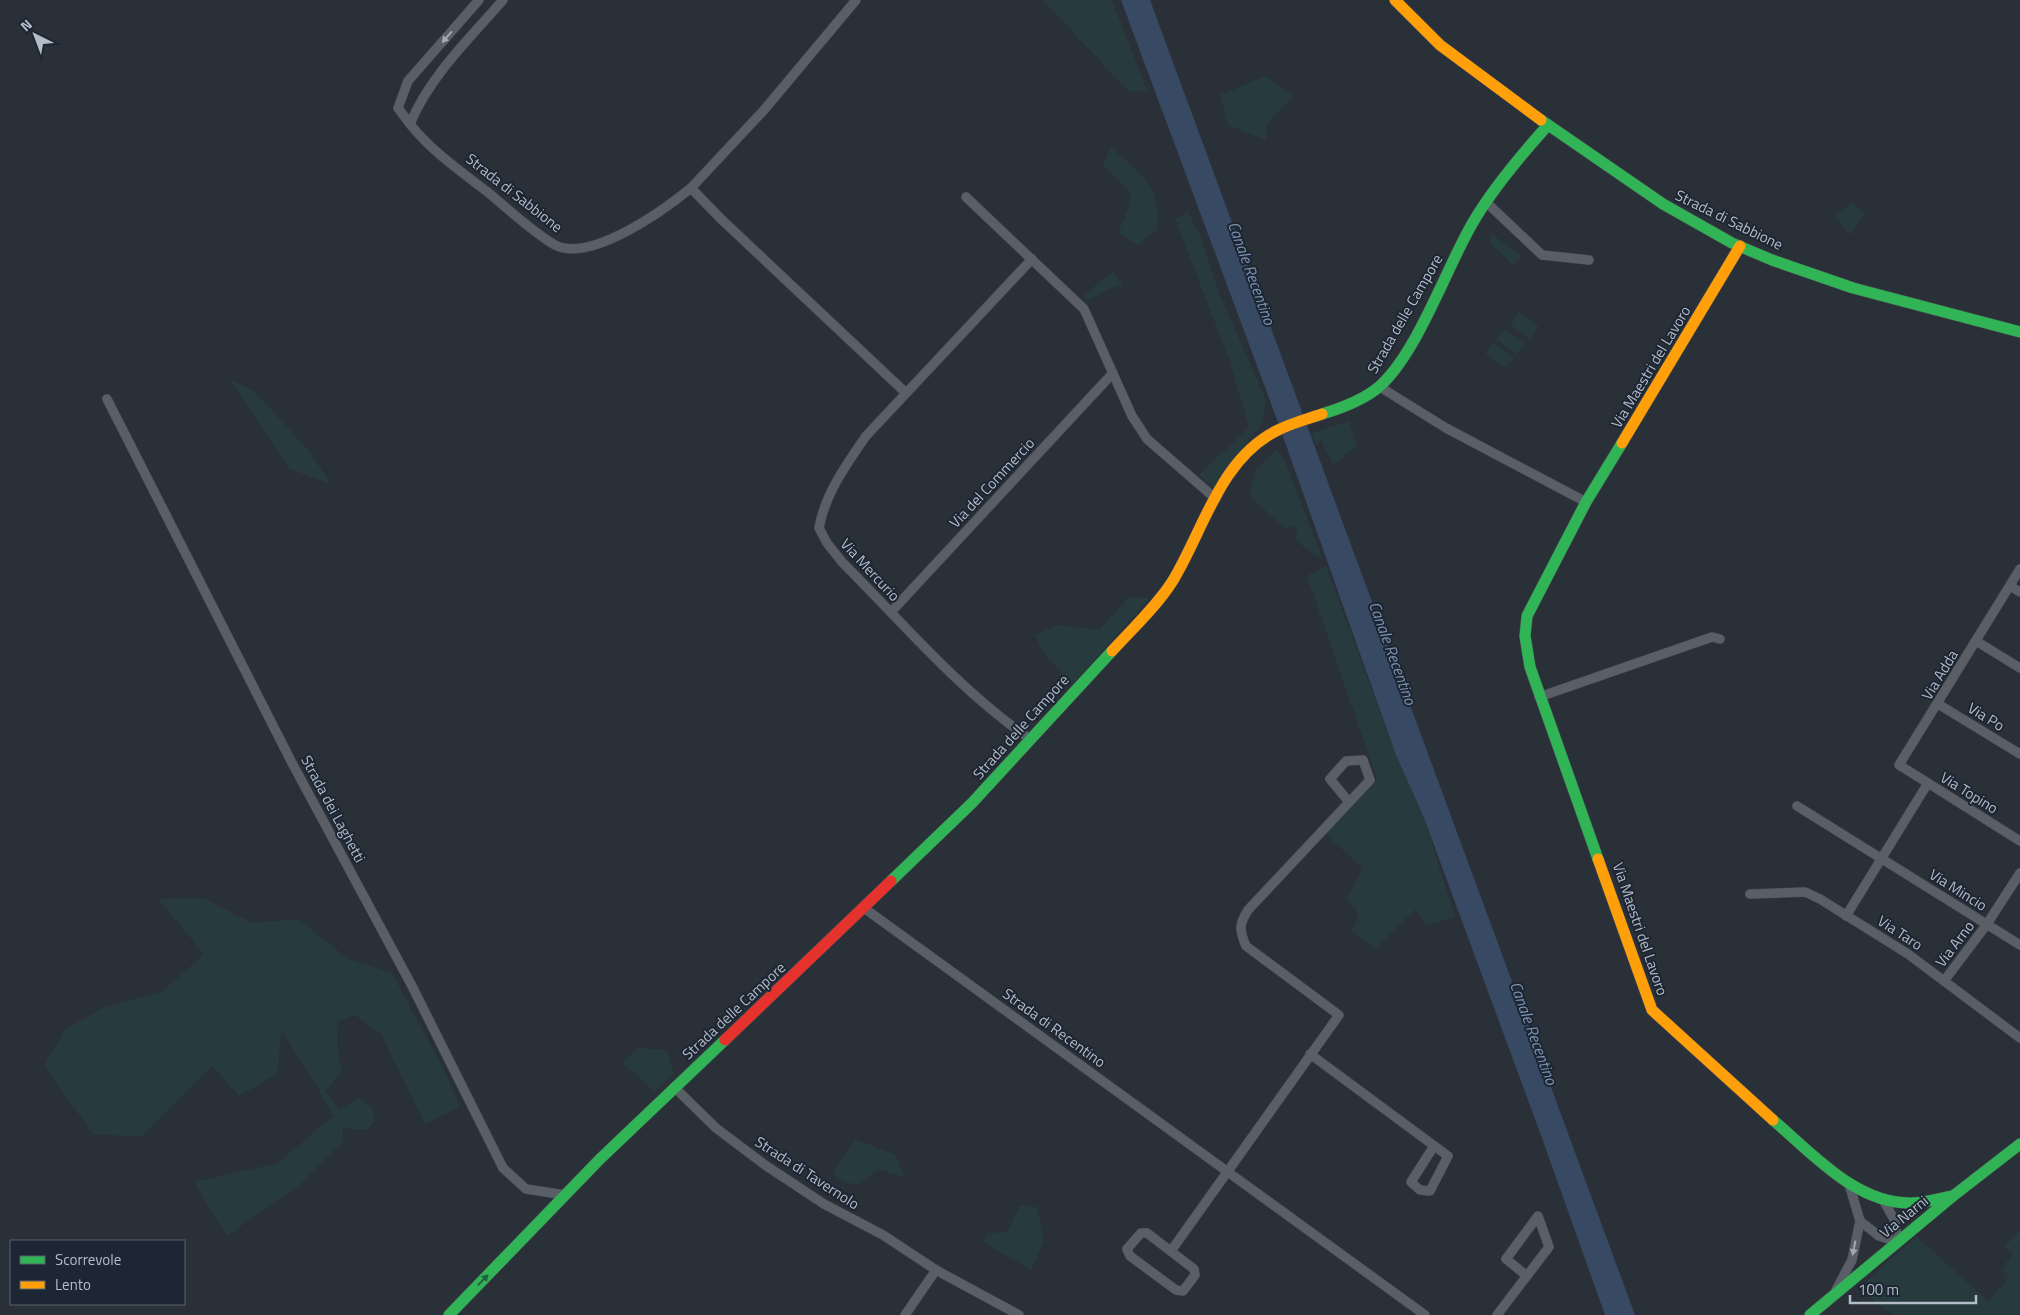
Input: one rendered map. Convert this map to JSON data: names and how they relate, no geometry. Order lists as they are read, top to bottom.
{
  "streets": {
    "street": [
      "Strada di Sabbione",
      "Strada delle Campore",
      "Via Maestri del Lavoro",
      "Via del Commercio",
      "Via Mercurio",
      "Via Adda",
      "Via Po",
      "Via Topino",
      "Strada dei Laghetti",
      "Via Mincio",
      "Via Taro",
      "Via Arno",
      "Strada di Recentino",
      "Strada di Tavernolo",
      "Via Narni"
    ]
  },
  "crossings": [
    ["Strada di Sabbione", "Strada delle Campore"],
    ["Strada di Sabbione", "Via Maestri del Lavoro"],
    ["Strada delle Campore", "Via Mercurio"],
    ["Strada delle Campore", "Strada dei Laghetti"],
    ["Strada delle Campore", "Strada di Recentino"],
    ["Strada delle Campore", "Strada di Tavernolo"],
    ["Via Maestri del Lavoro", "Via Narni"],
    ["Via del Commercio", "Via Mercurio"],
    ["Via Adda", "Via Po"],
    ["Via Adda", "Via Topino"],
    ["Via Topino", "Via Mincio"],
    ["Via Mincio", "Via Arno"],
    ["Via Taro", "Via Arno"]
  ],
  "water": ["Canale Recentino"],
  "legend": ["Scorrevole", "Lento"],
  "scale_bar": "100 m",
  "north": "top left"
}
